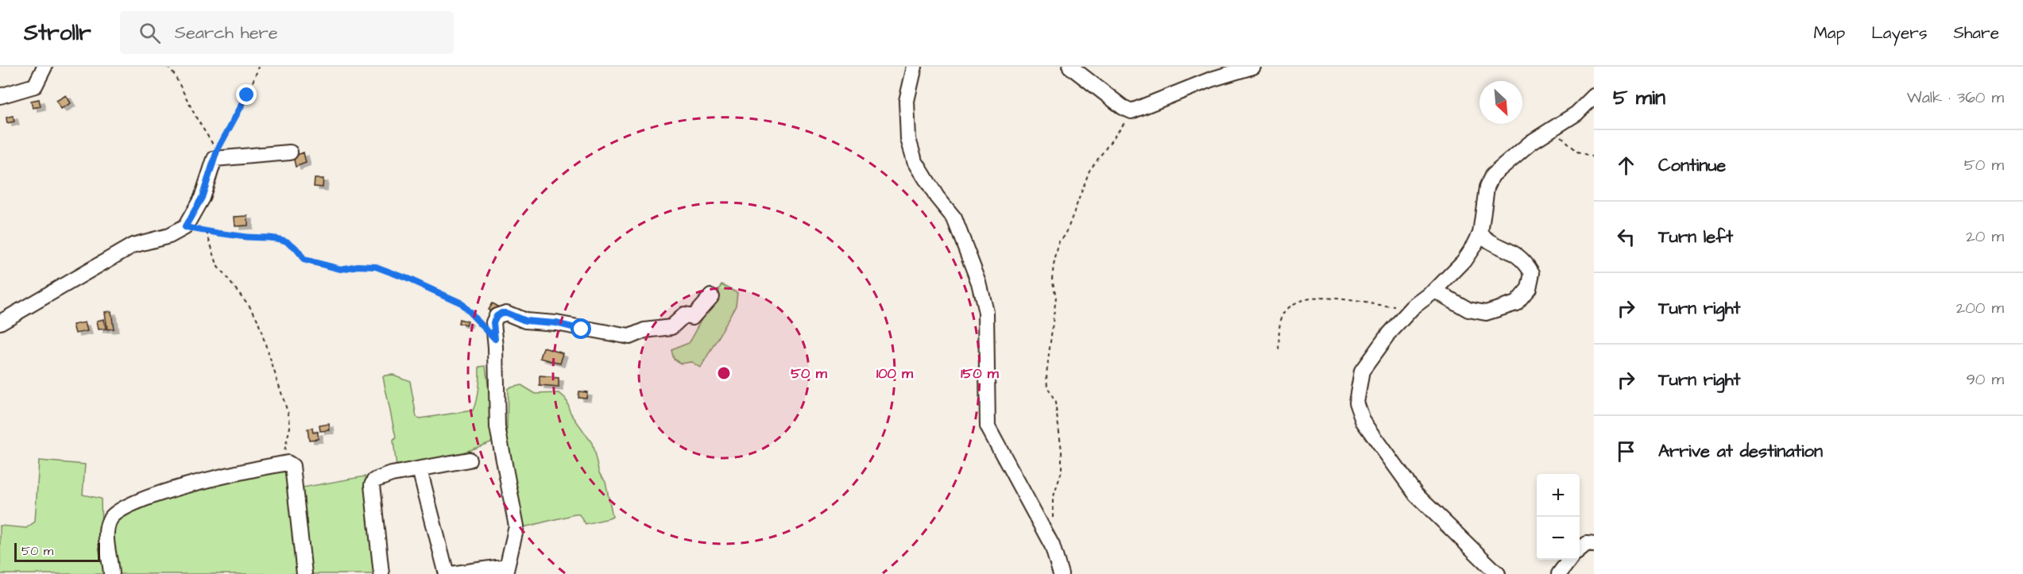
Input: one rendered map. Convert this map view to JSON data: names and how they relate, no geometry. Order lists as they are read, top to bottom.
{
  "scale_bar": "50 m",
  "north": "bottom right",
  "page": {
    "header": "Strollr",
    "search": "Search here",
    "nav": ["Map", "Layers", "Share"],
    "heading": ["5 min", "Walk · 360 m"],
    "list": [
      ["Continue", "50 m"],
      ["Turn left", "20 m"],
      ["Turn right", "200 m"],
      ["Turn right", "90 m"],
      "Arrive at destination"
    ],
    "map_buttons": ["+", "−"],
    "scale": "50 m"
  },
  "rings": ["50 m", "100 m", "150 m"]
}
